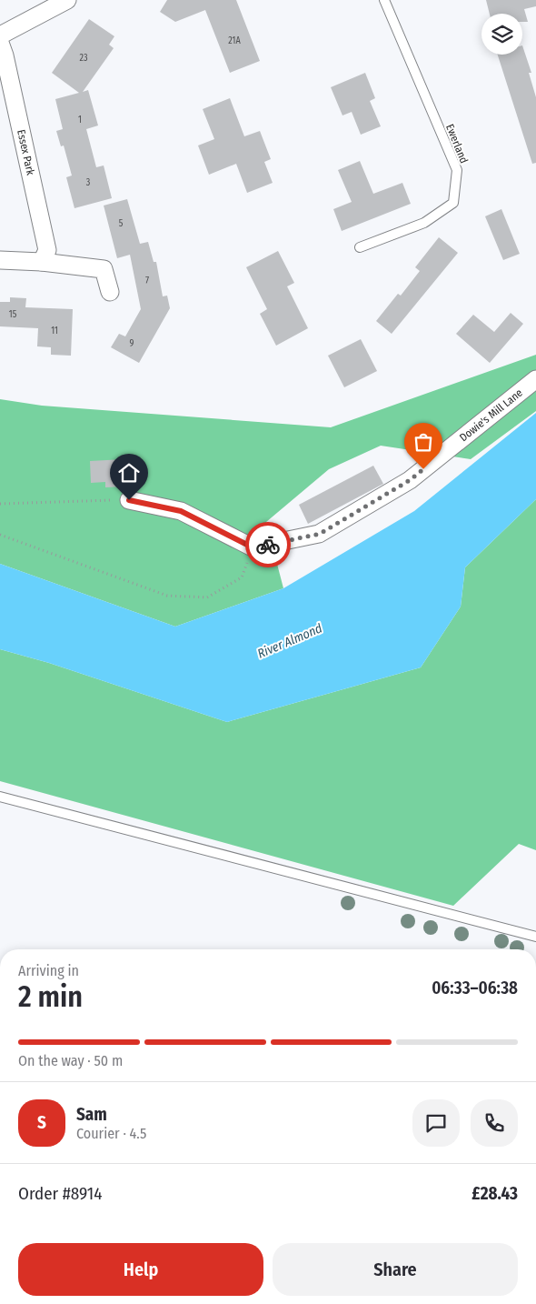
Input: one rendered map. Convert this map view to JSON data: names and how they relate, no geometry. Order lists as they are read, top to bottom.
{
  "streets": {
    "street": ["Essex Park", "Dowie's Mill Lane"],
    "lane": ["Ewerland"]
  },
  "water": ["River Almond"],
  "house_numbers": [
    "21A",
    "23",
    "1",
    "3",
    "5",
    "7",
    "15",
    "11",
    "9"
  ],
  "page": {
    "heading": ["2 min", "Arriving in", "06:33–06:38"],
    "panel": [
      "Sam",
      "Courier · 4.5",
      "Order #8914",
      "£28.43"
    ],
    "bar": "On the way · 50 m",
    "round": "S",
    "buttons": ["Help", "Share"]
  }
}
